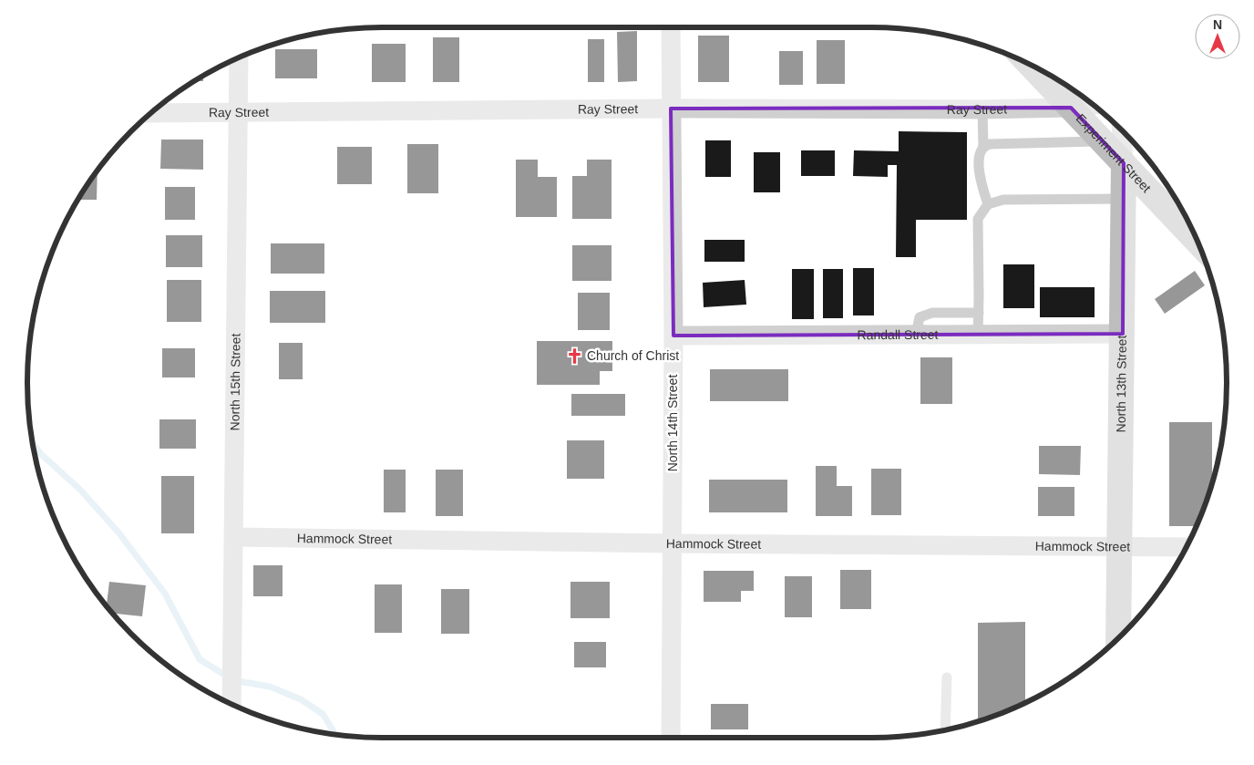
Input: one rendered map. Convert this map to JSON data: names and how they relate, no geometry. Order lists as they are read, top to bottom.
{
  "streets": {
    "street": [
      "Ray Street",
      "Experiment Street",
      "Randall Street",
      "North 15th Street",
      "North 13th Street",
      "North 14th Street",
      "Hammock Street"
    ]
  },
  "crossings": [
    ["Ray Street", "Experiment Street"],
    ["Ray Street", "North 15th Street"],
    ["Ray Street", "North 14th Street"],
    ["Experiment Street", "North 13th Street"],
    ["Randall Street", "North 13th Street"],
    ["Randall Street", "North 14th Street"],
    ["North 15th Street", "Hammock Street"],
    ["North 13th Street", "Hammock Street"],
    ["North 14th Street", "Hammock Street"]
  ],
  "places": {
    "church": ["Church of Christ"]
  },
  "north": "top"
}
